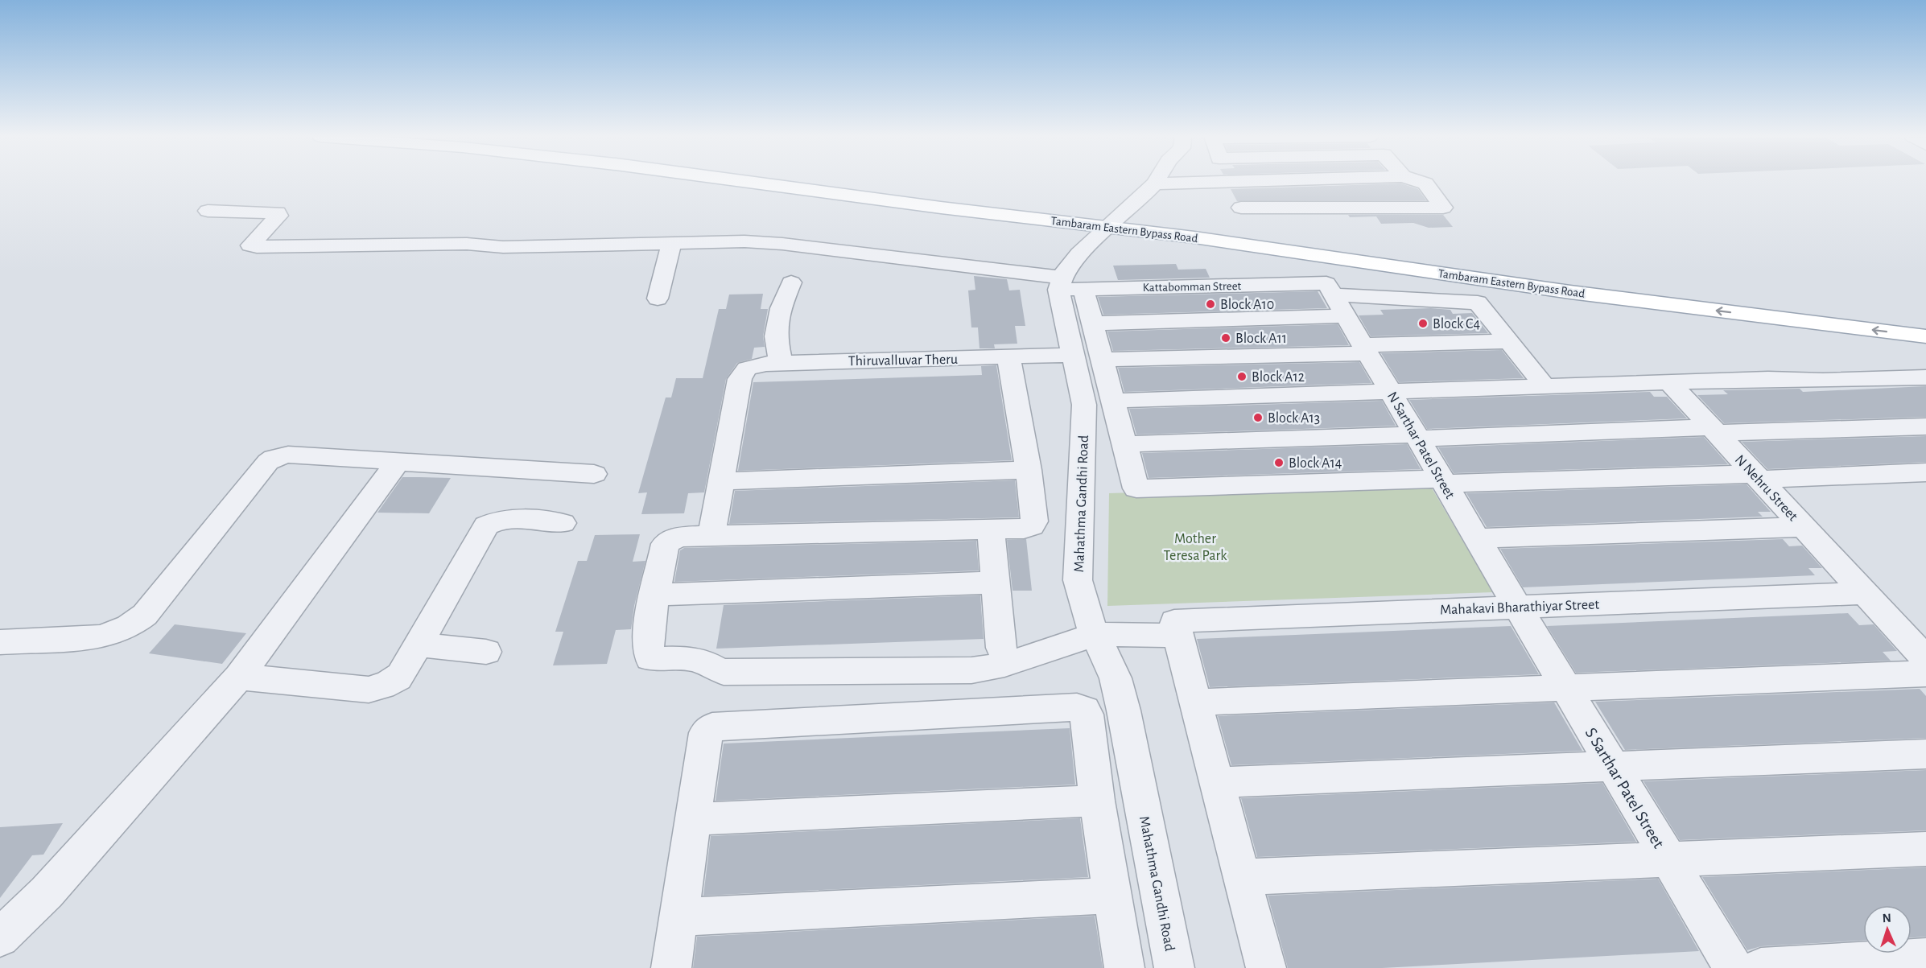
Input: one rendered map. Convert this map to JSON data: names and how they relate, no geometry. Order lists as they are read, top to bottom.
{
  "streets": {
    "main road": ["Tambaram Eastern Bypass Road"],
    "street": [
      "Kattabomman Street",
      "Thiruvalluvar Theru",
      "N Sarthar Patel Street",
      "N Nehru Street",
      "Mahathma Gandhi Road",
      "Mahakavi Bharathiyar Street",
      "S Sarthar Patel Street"
    ]
  },
  "crossings": [
    ["Kattabomman Street", "N Sarthar Patel Street"],
    ["Kattabomman Street", "Mahathma Gandhi Road"],
    ["Thiruvalluvar Theru", "Mahathma Gandhi Road"],
    ["N Sarthar Patel Street", "Mahakavi Bharathiyar Street"],
    ["N Sarthar Patel Street", "S Sarthar Patel Street"],
    ["N Nehru Street", "Mahakavi Bharathiyar Street"],
    ["Mahathma Gandhi Road", "Mahakavi Bharathiyar Street"],
    ["Mahakavi Bharathiyar Street", "S Sarthar Patel Street"]
  ],
  "parks": ["Mother Teresa Park"],
  "places": [
    "Block A10",
    "Block C4",
    "Block A11",
    "Block A12",
    "Block A13",
    "Block A14"
  ],
  "north": "top"
}
